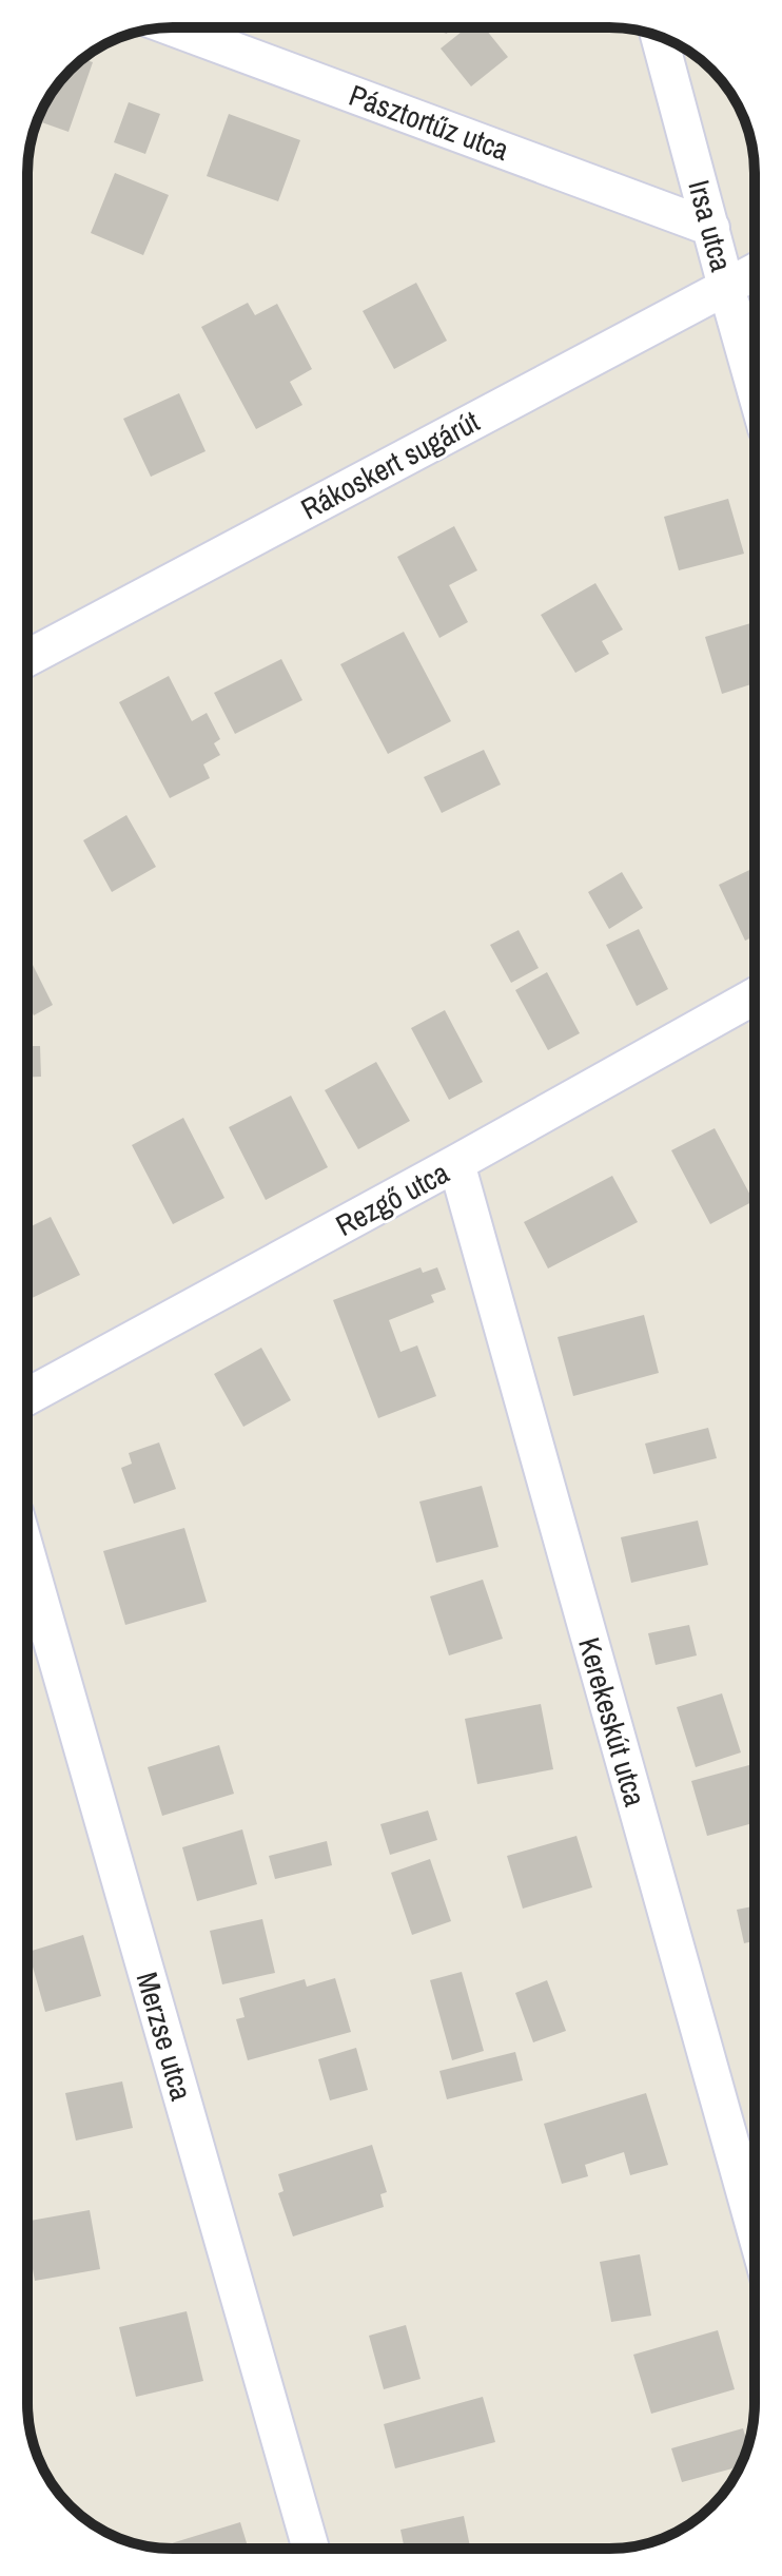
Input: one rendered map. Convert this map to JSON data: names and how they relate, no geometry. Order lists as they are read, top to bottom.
{
  "streets": {
    "street": [
      "Pásztortűz utca",
      "Irsa utca",
      "Rákoskert sugárút",
      "Rezgő utca",
      "Kerekeskút utca",
      "Merzse utca"
    ]
  },
  "crossings": [
    ["Pásztortűz utca", "Irsa utca"],
    ["Irsa utca", "Rákoskert sugárút"],
    ["Rezgő utca", "Kerekeskút utca"]
  ]
}
